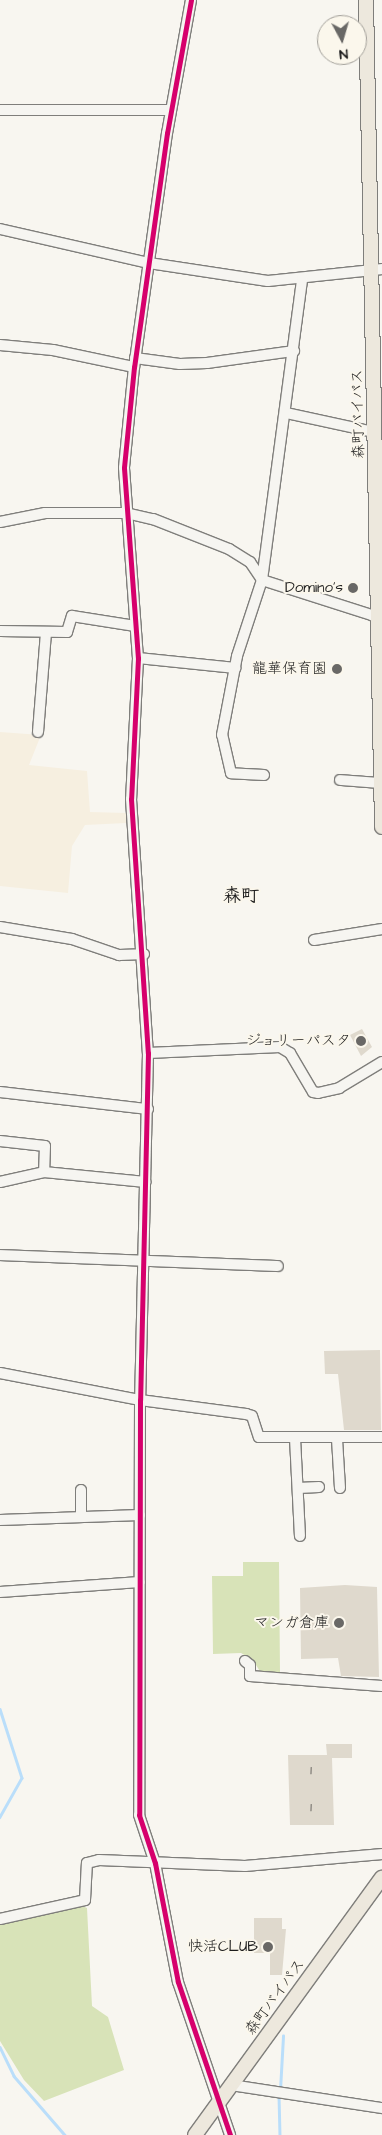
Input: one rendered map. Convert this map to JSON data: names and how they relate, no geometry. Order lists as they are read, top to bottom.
{
  "streets": {
    "main road": ["森町バイパス"]
  },
  "districts": ["森町"],
  "places": [
    "Domino's",
    "龍華保育園",
    "ジョリーパスタ",
    "マンガ倉庫",
    "快活CLUB"
  ],
  "house_numbers": ["1", "1"],
  "north": "bottom"
}
